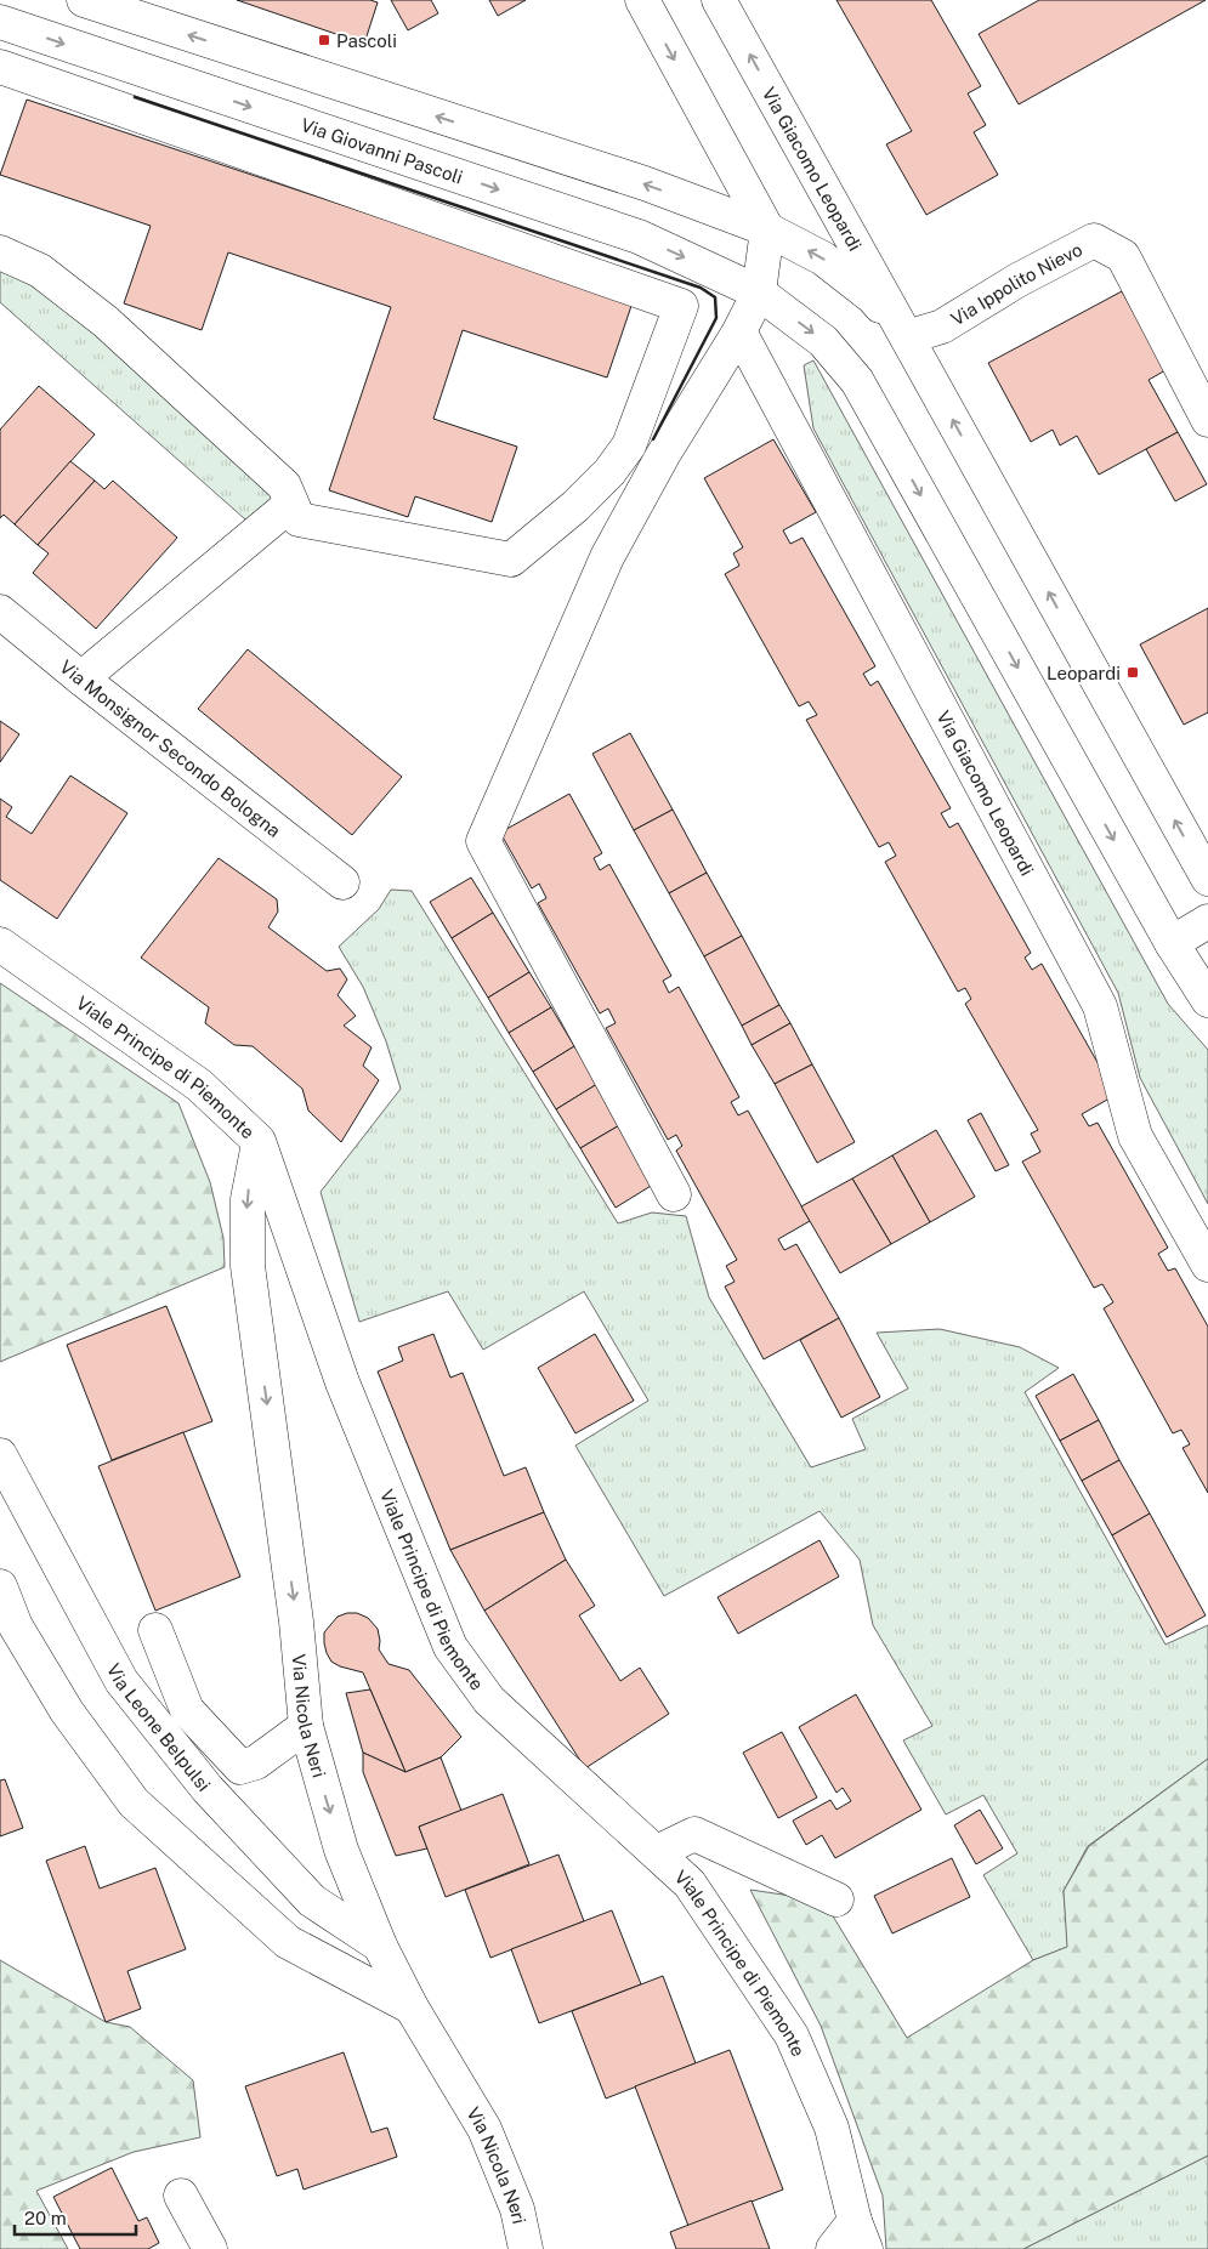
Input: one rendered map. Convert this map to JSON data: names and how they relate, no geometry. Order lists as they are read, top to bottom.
{
  "streets": {
    "street": [
      "Via Giovanni Pascoli",
      "Via Giacomo Leopardi",
      "Via Ippolito Nievo",
      "Via Monsignor Secondo Bologna",
      "Viale Principe di Piemonte",
      "Via Nicola Neri",
      "Via Leone Belpulsi"
    ]
  },
  "crossings": [
    ["Via Giacomo Leopardi", "Via Ippolito Nievo"],
    ["Viale Principe di Piemonte", "Via Nicola Neri"],
    ["Via Nicola Neri", "Via Leone Belpulsi"]
  ],
  "one_way": ["Via Nicola Neri"],
  "places": {
    "transit": ["Pascoli", "Leopardi"]
  },
  "scale_bar": "20 m"
}
